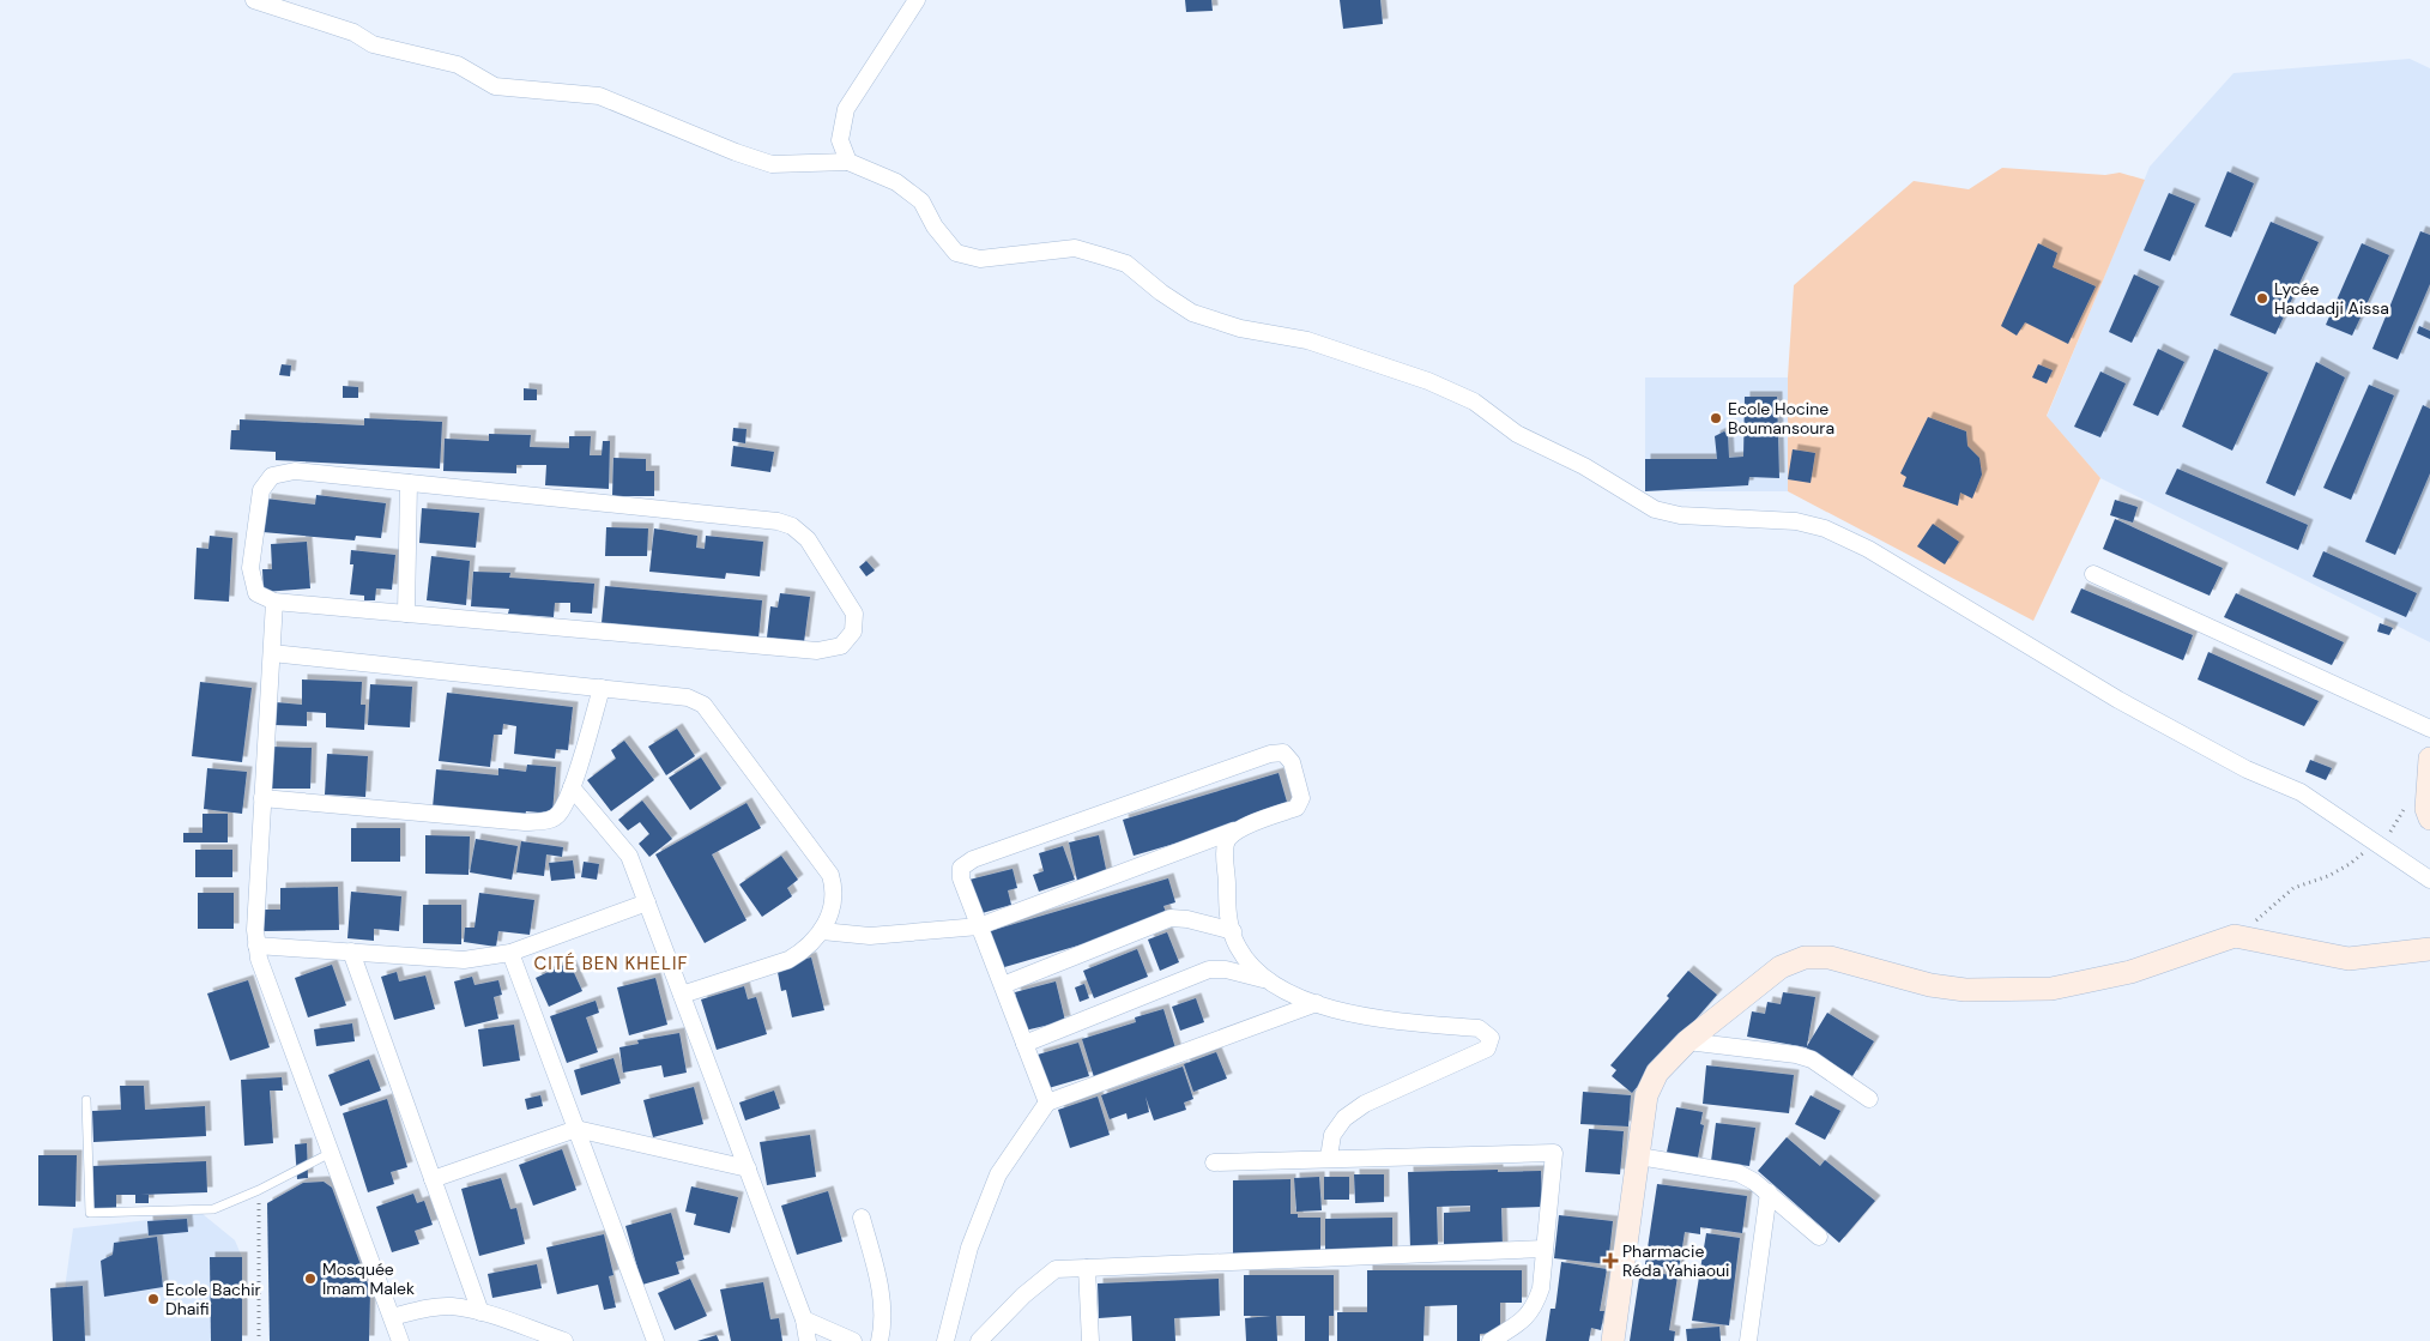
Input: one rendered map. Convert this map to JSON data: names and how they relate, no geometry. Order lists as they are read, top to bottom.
{
  "districts": ["CITÉ BEN KHELIF"],
  "places": {
    "other": [
      "Lycée Haddadji Aissa",
      "Ecole Hocine Boumansoura",
      "Mosquée Imam Malek",
      "Ecole Bachir Dhaifi"
    ],
    "health": ["Pharmacie Réda Yahiaoui"]
  }
}
